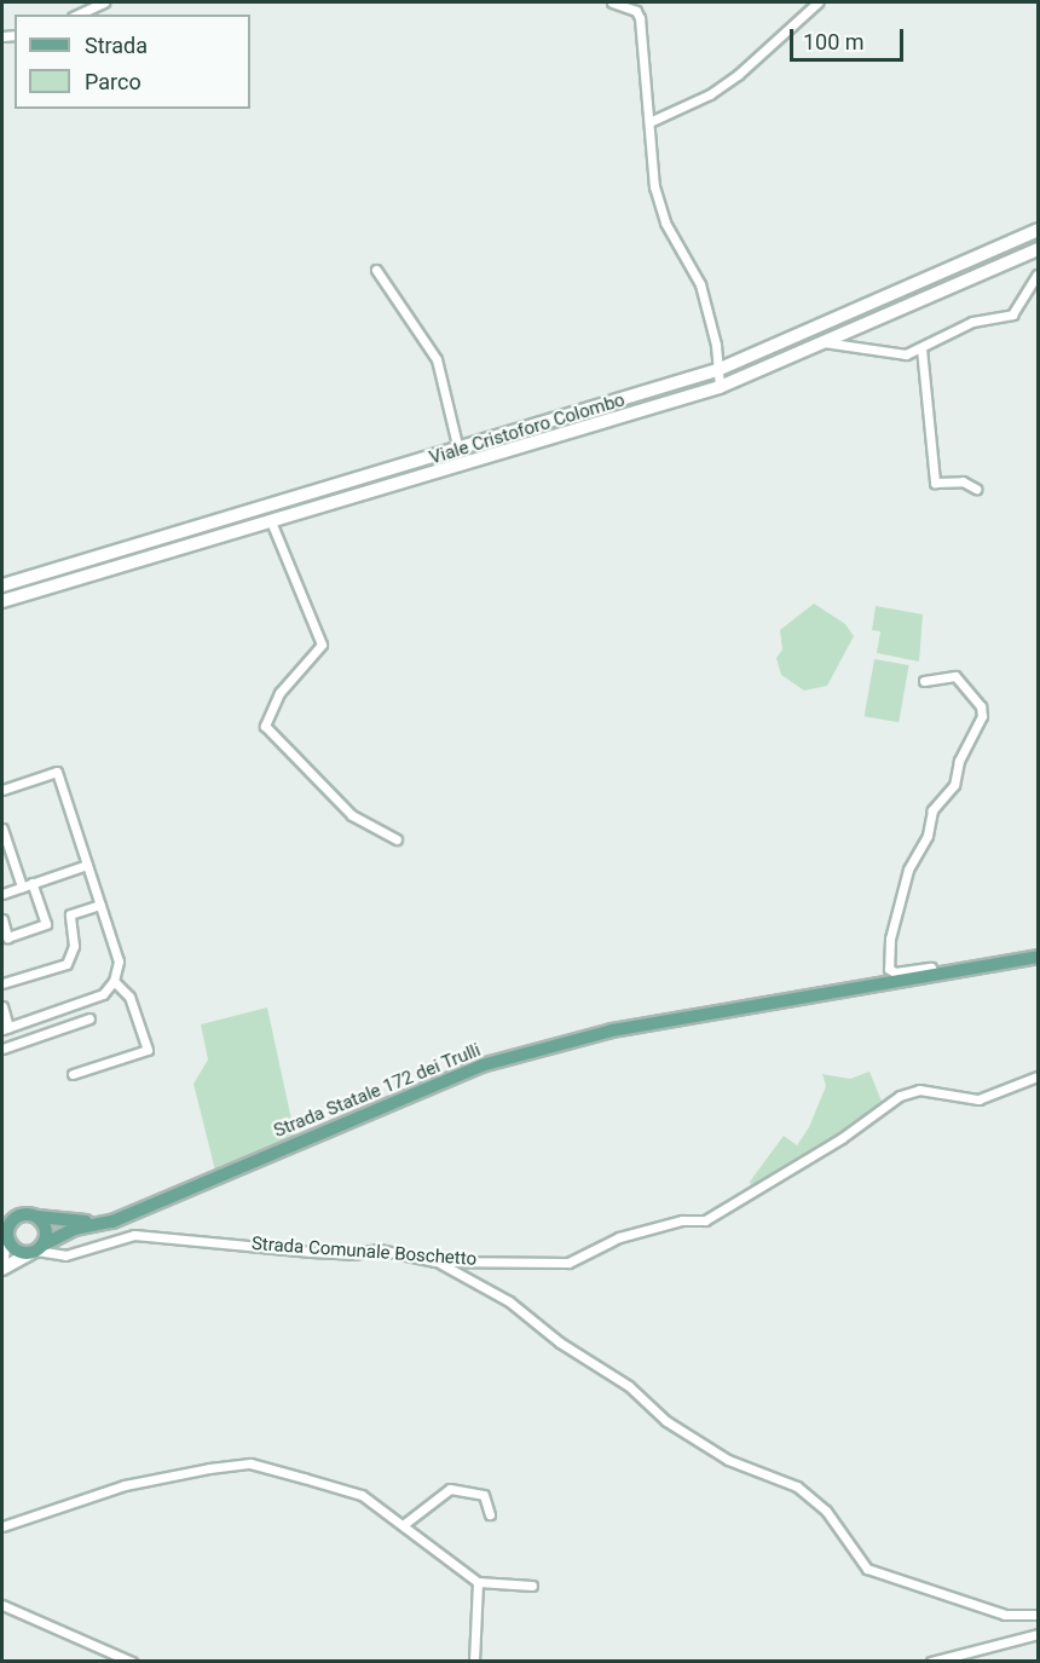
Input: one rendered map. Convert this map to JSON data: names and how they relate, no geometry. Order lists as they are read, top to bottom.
{
  "streets": {
    "main road": ["Viale Cristoforo Colombo", "Strada Statale 172 dei Trulli"],
    "street": ["Strada Comunale Boschetto"]
  },
  "crossings": [
    ["Strada Statale 172 dei Trulli", "Strada Comunale Boschetto"]
  ],
  "legend": ["Strada", "Parco"],
  "scale_bar": "100 m"
}
